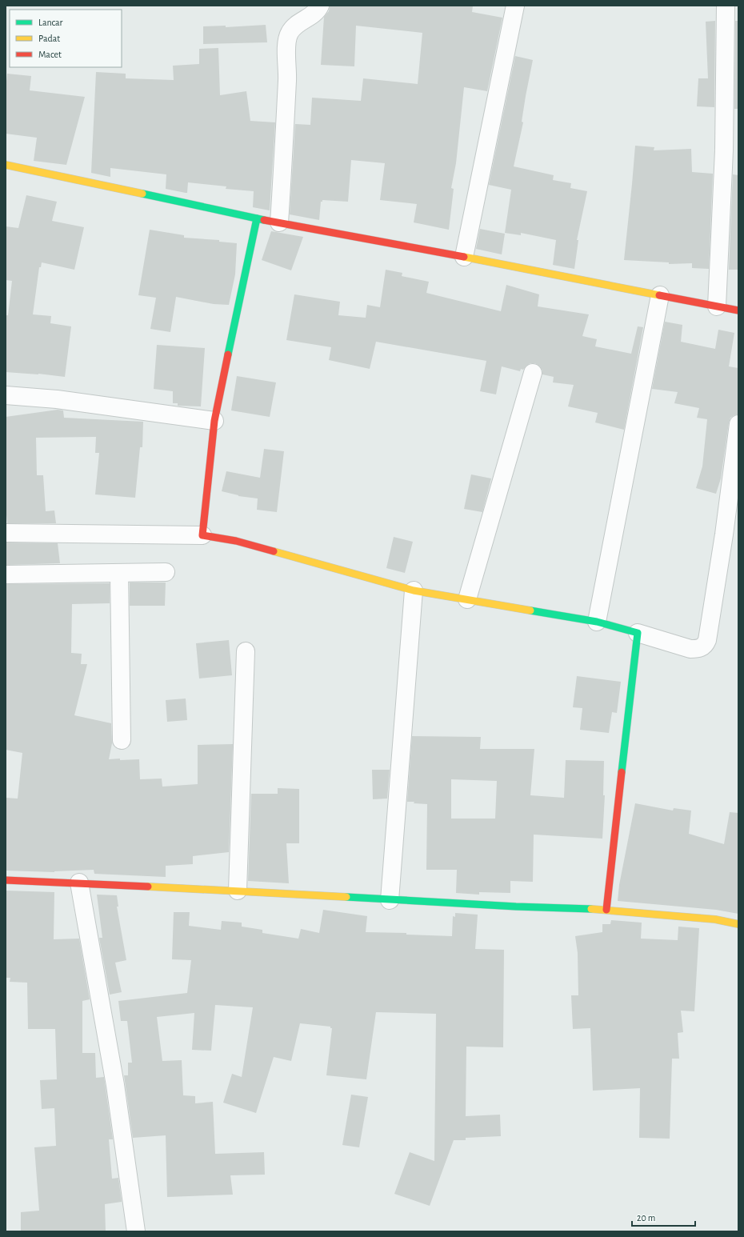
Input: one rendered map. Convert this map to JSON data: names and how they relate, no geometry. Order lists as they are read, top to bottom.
{
  "legend": ["Lancar", "Padat", "Macet"],
  "scale_bar": "20 m"
}
